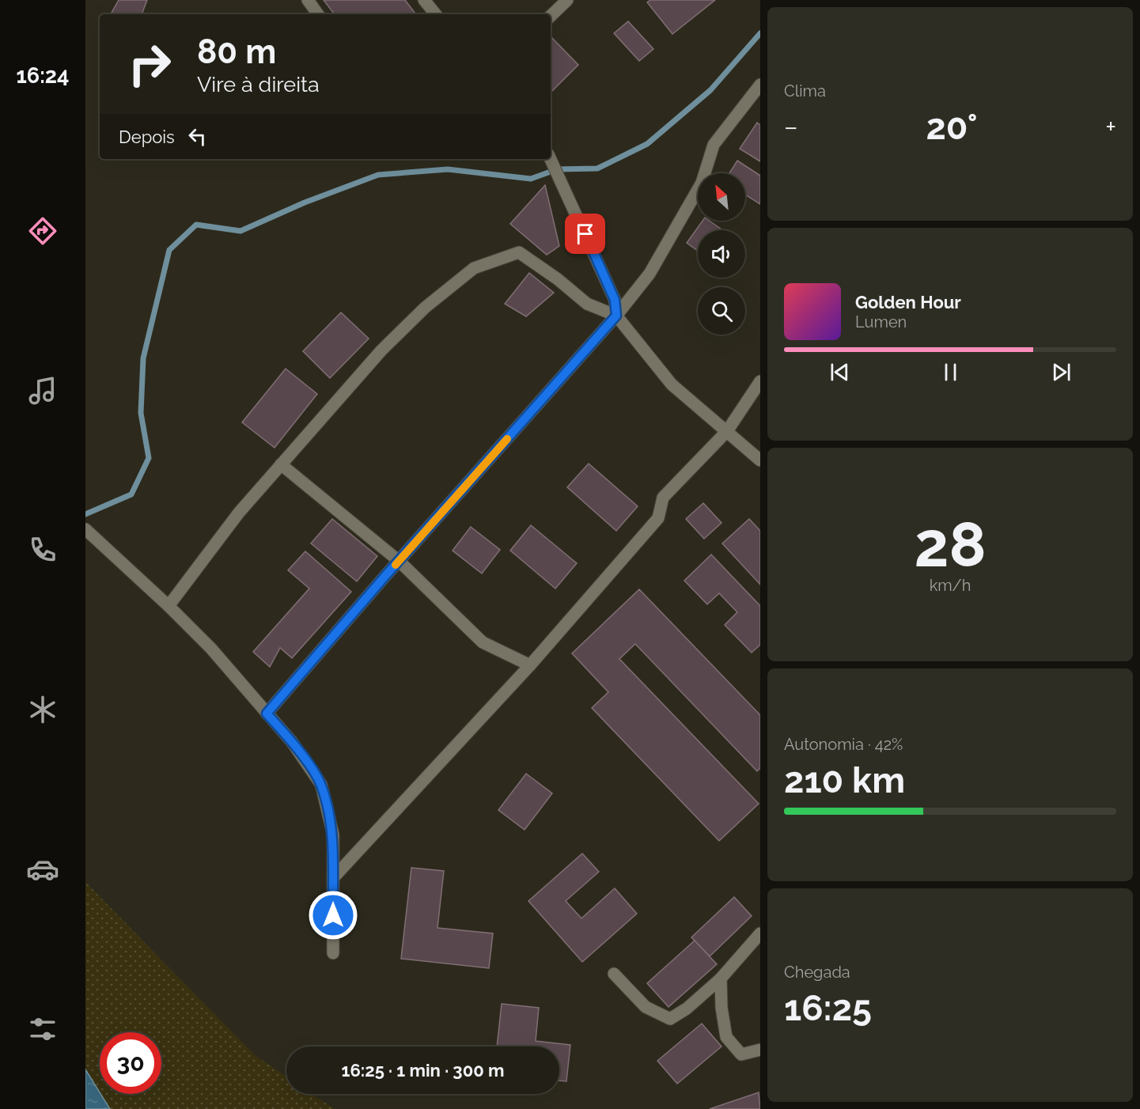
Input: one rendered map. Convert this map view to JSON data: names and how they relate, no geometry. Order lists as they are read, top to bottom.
{
  "north": "top left",
  "page": {
    "tabs": "16:24",
    "tile": [
      "Clima",
      ["28", "km/h"],
      ["Autonomia · 42%", "210 km"],
      ["Chegada", "16:25"]
    ],
    "turn": ["80 m", "Vire à direita"],
    "heat": ["−", "20°", "+"],
    "then": "Depois",
    "song": ["Golden Hour", "Lumen"],
    "limit": "30",
    "trip": "16:25 · 1 min · 300 m"
  }
}
